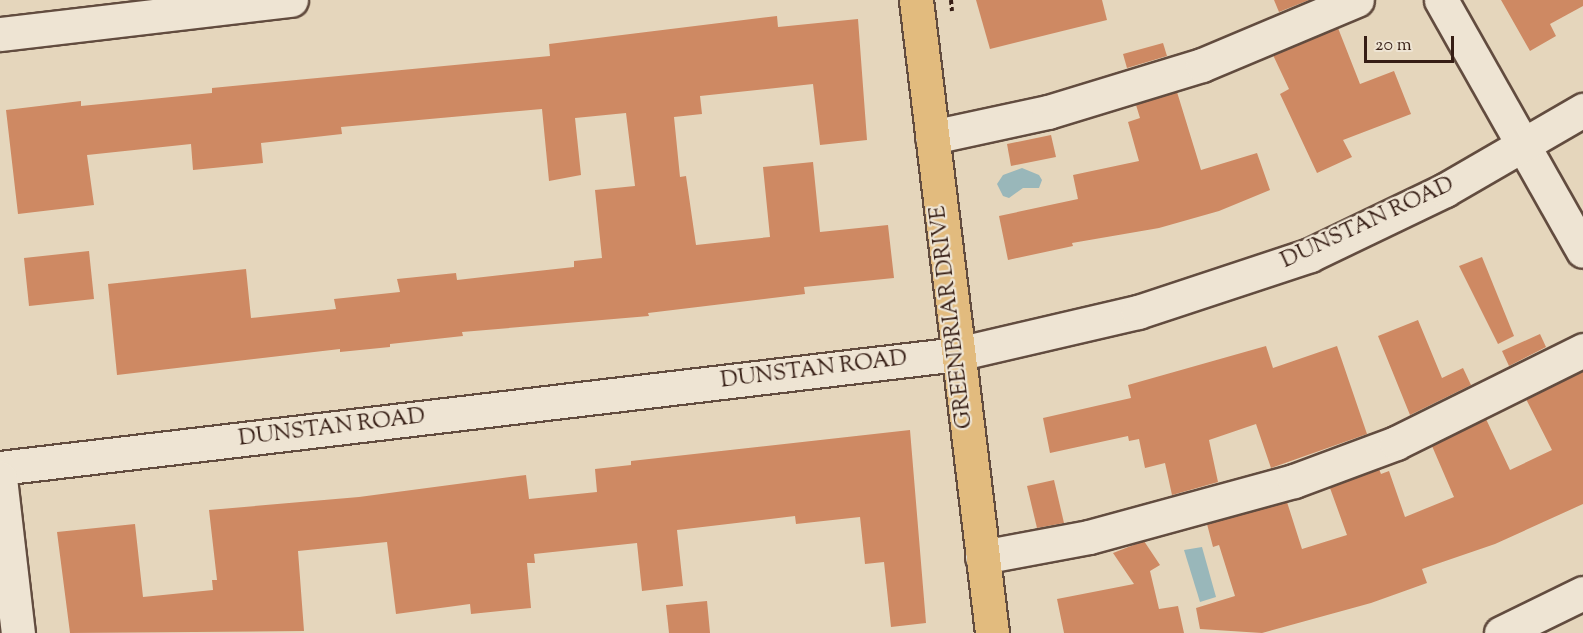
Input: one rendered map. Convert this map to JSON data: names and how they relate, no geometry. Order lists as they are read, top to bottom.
{
  "streets": {
    "main road": ["GREENBRIAR DRIVE"],
    "street": ["DUNSTAN ROAD"]
  },
  "crossings": [
    ["DUNSTAN ROAD", "GREENBRIAR DRIVE"]
  ],
  "scale_bar": "20 m"
}
